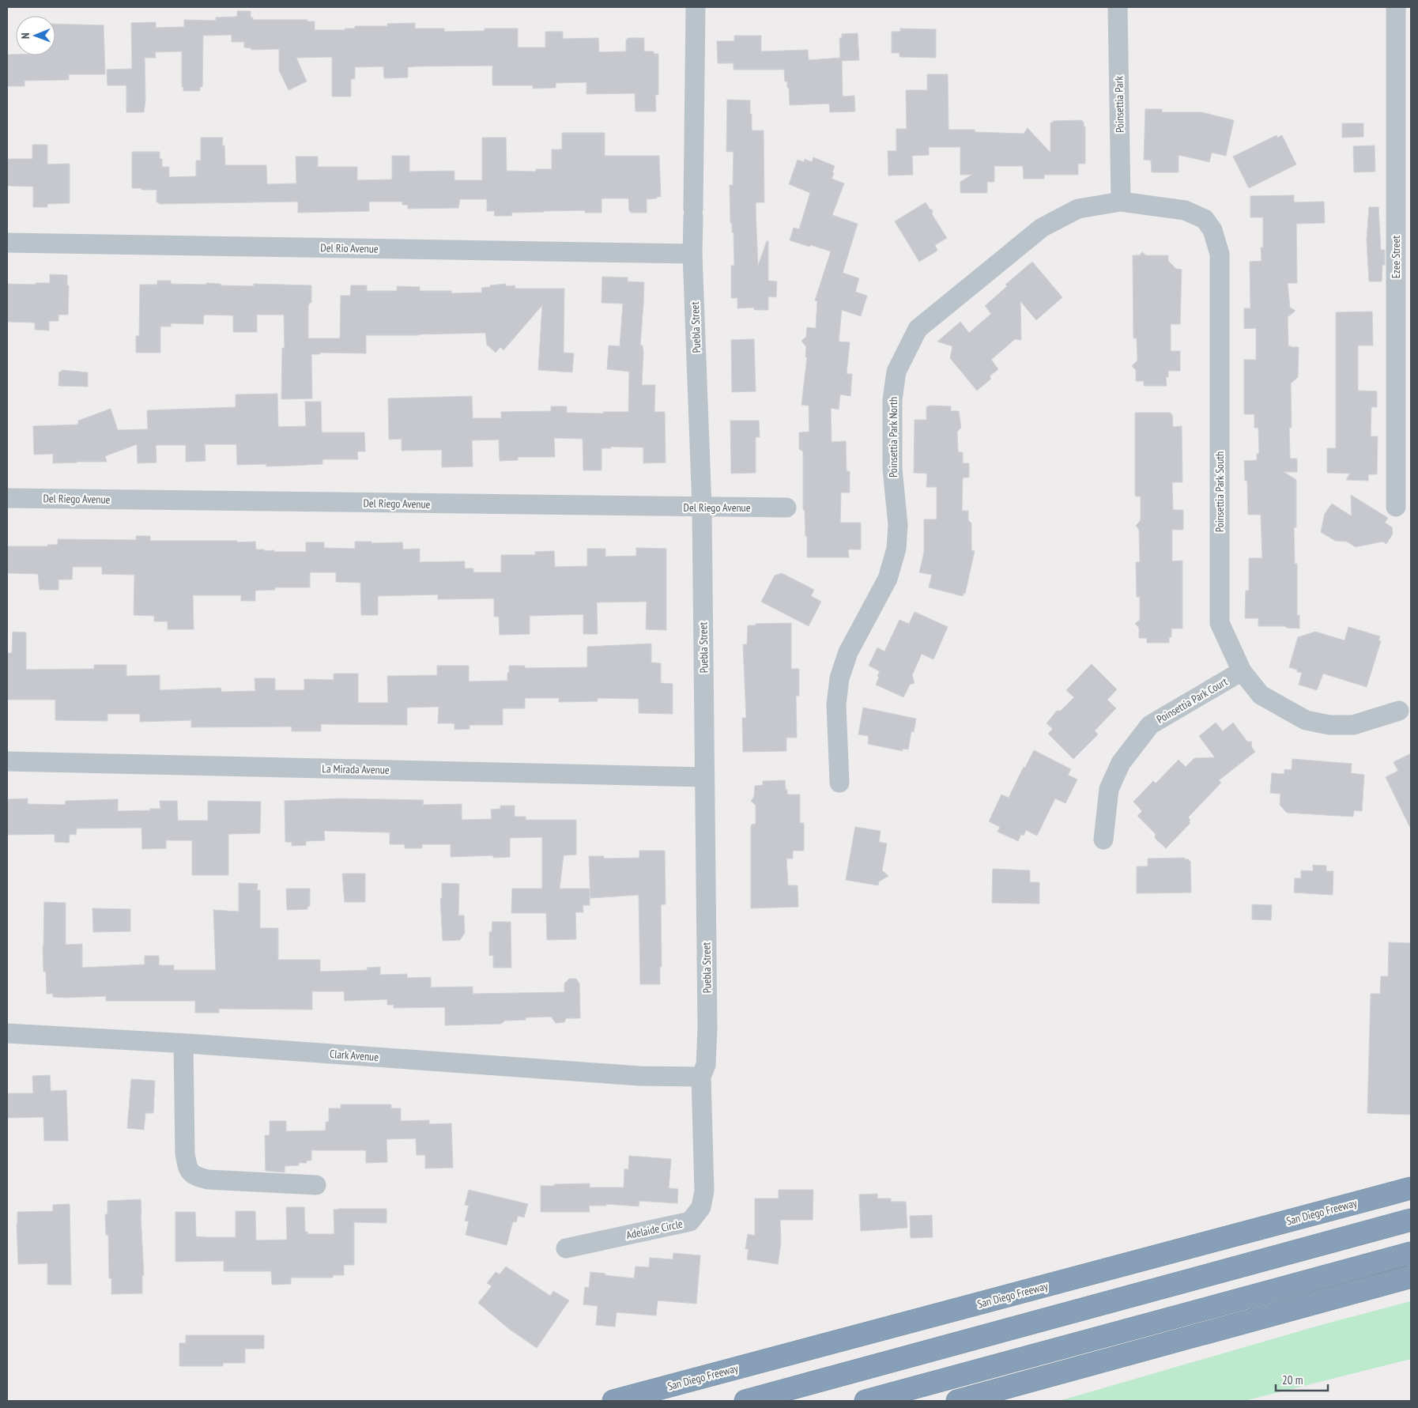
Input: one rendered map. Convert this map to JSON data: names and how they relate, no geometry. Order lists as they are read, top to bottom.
{
  "streets": {
    "highway": ["San Diego Freeway"],
    "street": [
      "Poinsettia Park",
      "Del Rio Avenue",
      "Ezee Street",
      "Puebla Street",
      "Poinsettia Park North",
      "Poinsettia Park South",
      "Del Riego Avenue",
      "Poinsettia Park Court",
      "La Mirada Avenue",
      "Clark Avenue",
      "Adelaide Circle"
    ]
  },
  "crossings": [
    ["Poinsettia Park", "Poinsettia Park North"],
    ["Poinsettia Park", "Poinsettia Park South"],
    ["Del Rio Avenue", "Puebla Street"],
    ["Puebla Street", "Del Riego Avenue"],
    ["Puebla Street", "La Mirada Avenue"],
    ["Puebla Street", "Clark Avenue"],
    ["Puebla Street", "Adelaide Circle"],
    ["Poinsettia Park North", "Poinsettia Park South"],
    ["Poinsettia Park South", "Poinsettia Park Court"],
    ["Clark Avenue", "Adelaide Circle"]
  ],
  "scale_bar": "20 m",
  "north": "left"
}
